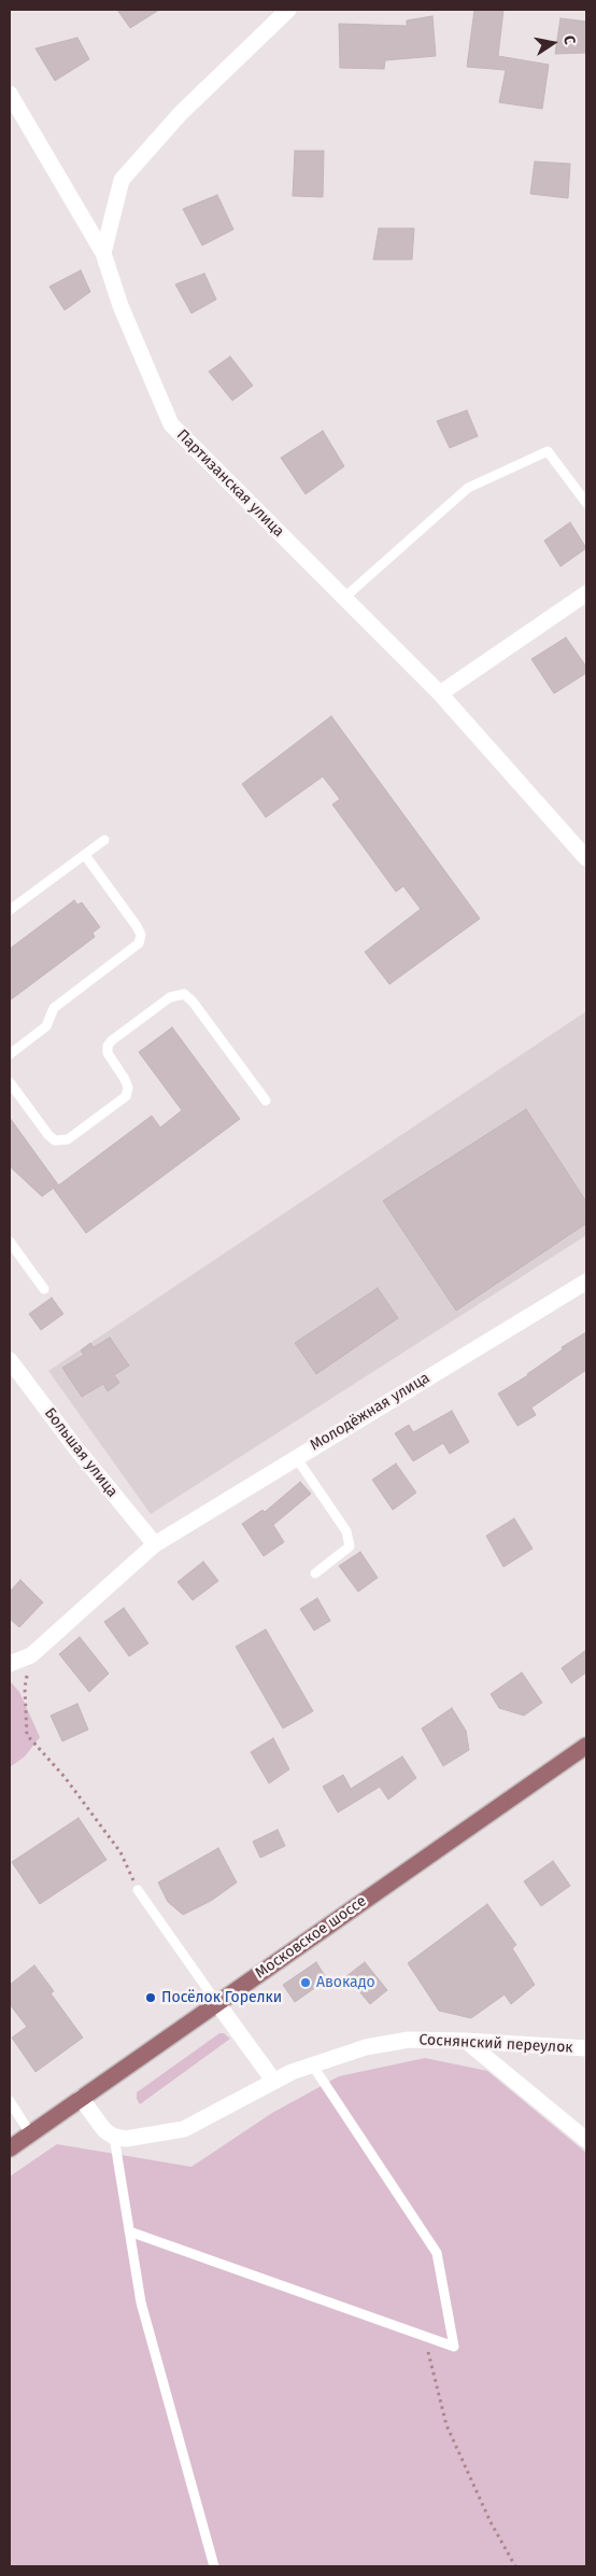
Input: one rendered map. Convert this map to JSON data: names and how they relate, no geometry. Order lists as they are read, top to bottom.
{
  "streets": {
    "main road": ["Московское шоссе"],
    "street": [
      "Партизанская улица",
      "Молодёжная улица",
      "Большая улица",
      "Соснянский переулок"
    ]
  },
  "crossings": [
    ["Молодёжная улица", "Большая улица"]
  ],
  "places": ["Авокадо", "Посёлок Горелки"],
  "north": "right"
}
